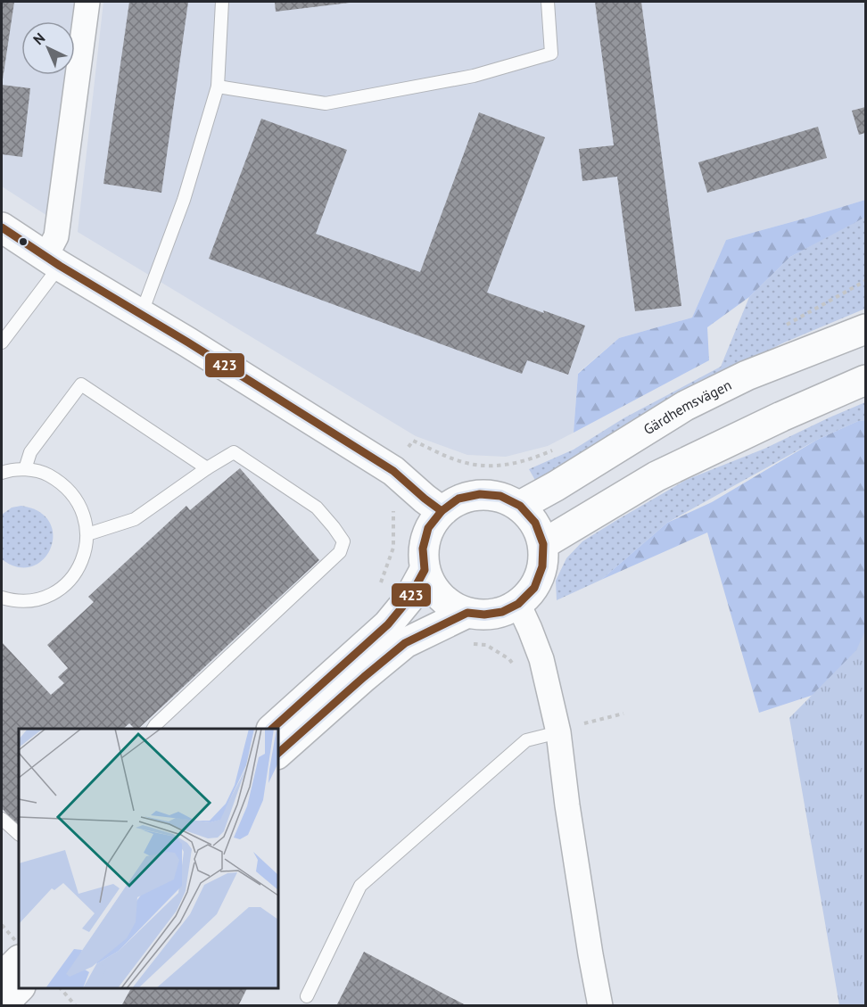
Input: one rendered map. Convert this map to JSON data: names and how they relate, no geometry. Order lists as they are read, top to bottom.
{
  "streets": {
    "main road": ["Gärdhemsvägen"]
  },
  "lines": ["transit line 423"],
  "north": "top left"
}
